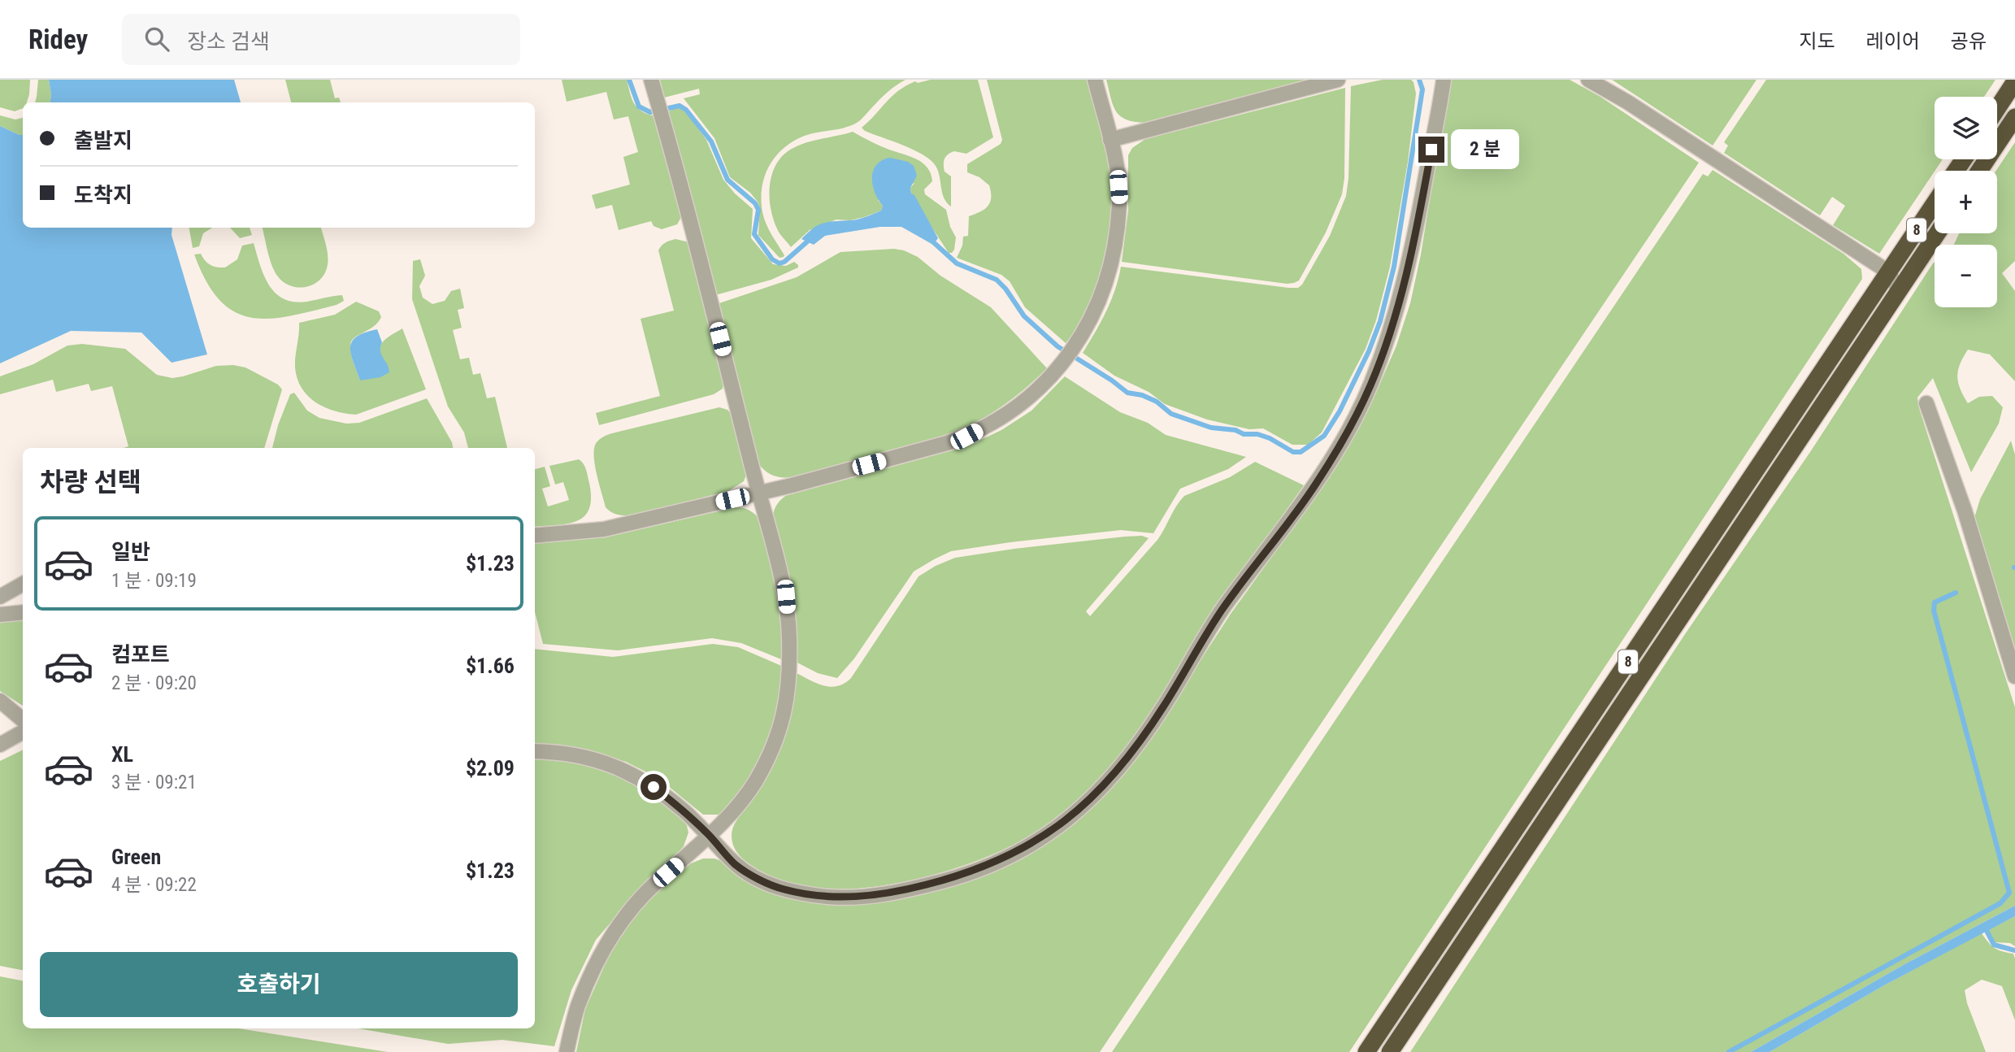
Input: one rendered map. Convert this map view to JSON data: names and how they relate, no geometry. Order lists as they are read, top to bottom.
{
  "streets": {
    "highway": ["8"]
  },
  "page": {
    "header": "Ridey",
    "search": "장소 검색",
    "nav": ["지도", "레이어", "공유"],
    "map_buttons": ["+", "−"],
    "banner": ["출발지", "도착지"],
    "bubble": "2 분",
    "heading": "차량 선택",
    "list": [
      {
        "name": "일반",
        "note": "1 분 · 09:19",
        "value": "$1.23"
      },
      {
        "name": "컴포트",
        "note": "2 분 · 09:20",
        "value": "$1.66"
      },
      {
        "name": "XL",
        "note": "3 분 · 09:21",
        "value": "$2.09"
      },
      {
        "name": "Green",
        "note": "4 분 · 09:22",
        "value": "$1.23"
      }
    ],
    "buttons": "호출하기"
  }
}
